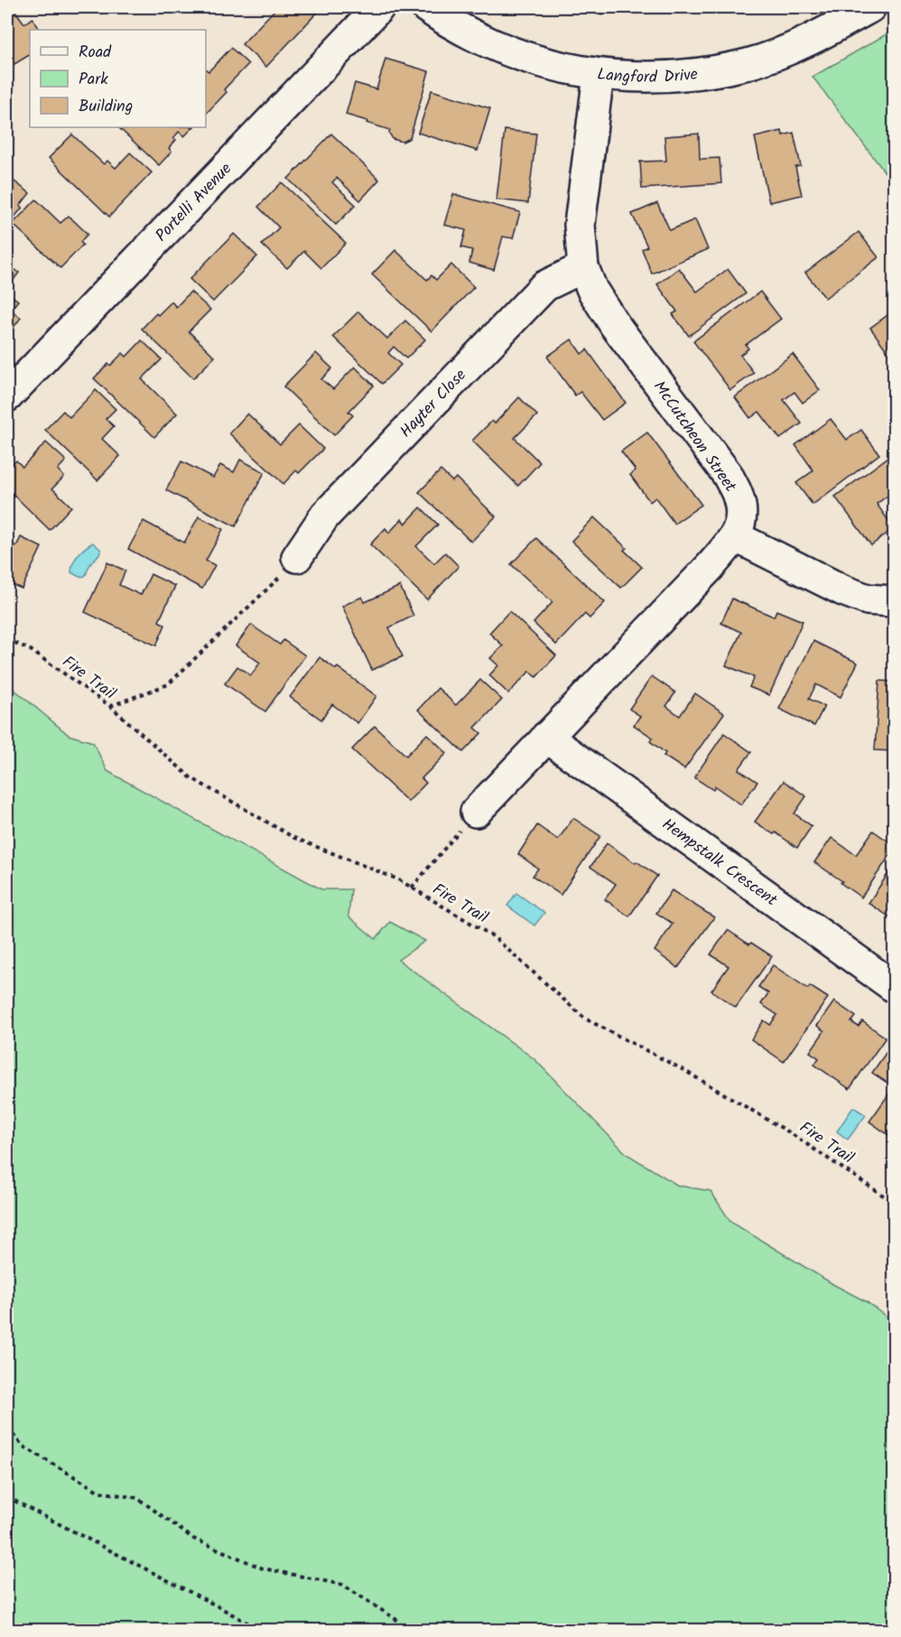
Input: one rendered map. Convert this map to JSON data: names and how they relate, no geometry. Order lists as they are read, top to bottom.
{
  "streets": {
    "street": [
      "Langford Drive",
      "Portelli Avenue",
      "Hayter Close",
      "McCutcheon Street",
      "Hempstalk Crescent"
    ],
    "path": ["Fire Trail"]
  },
  "crossings": [
    ["Langford Drive", "McCutcheon Street"],
    ["Hayter Close", "McCutcheon Street"],
    ["McCutcheon Street", "Hempstalk Crescent"]
  ],
  "legend": ["Road", "Park", "Building"]
}
